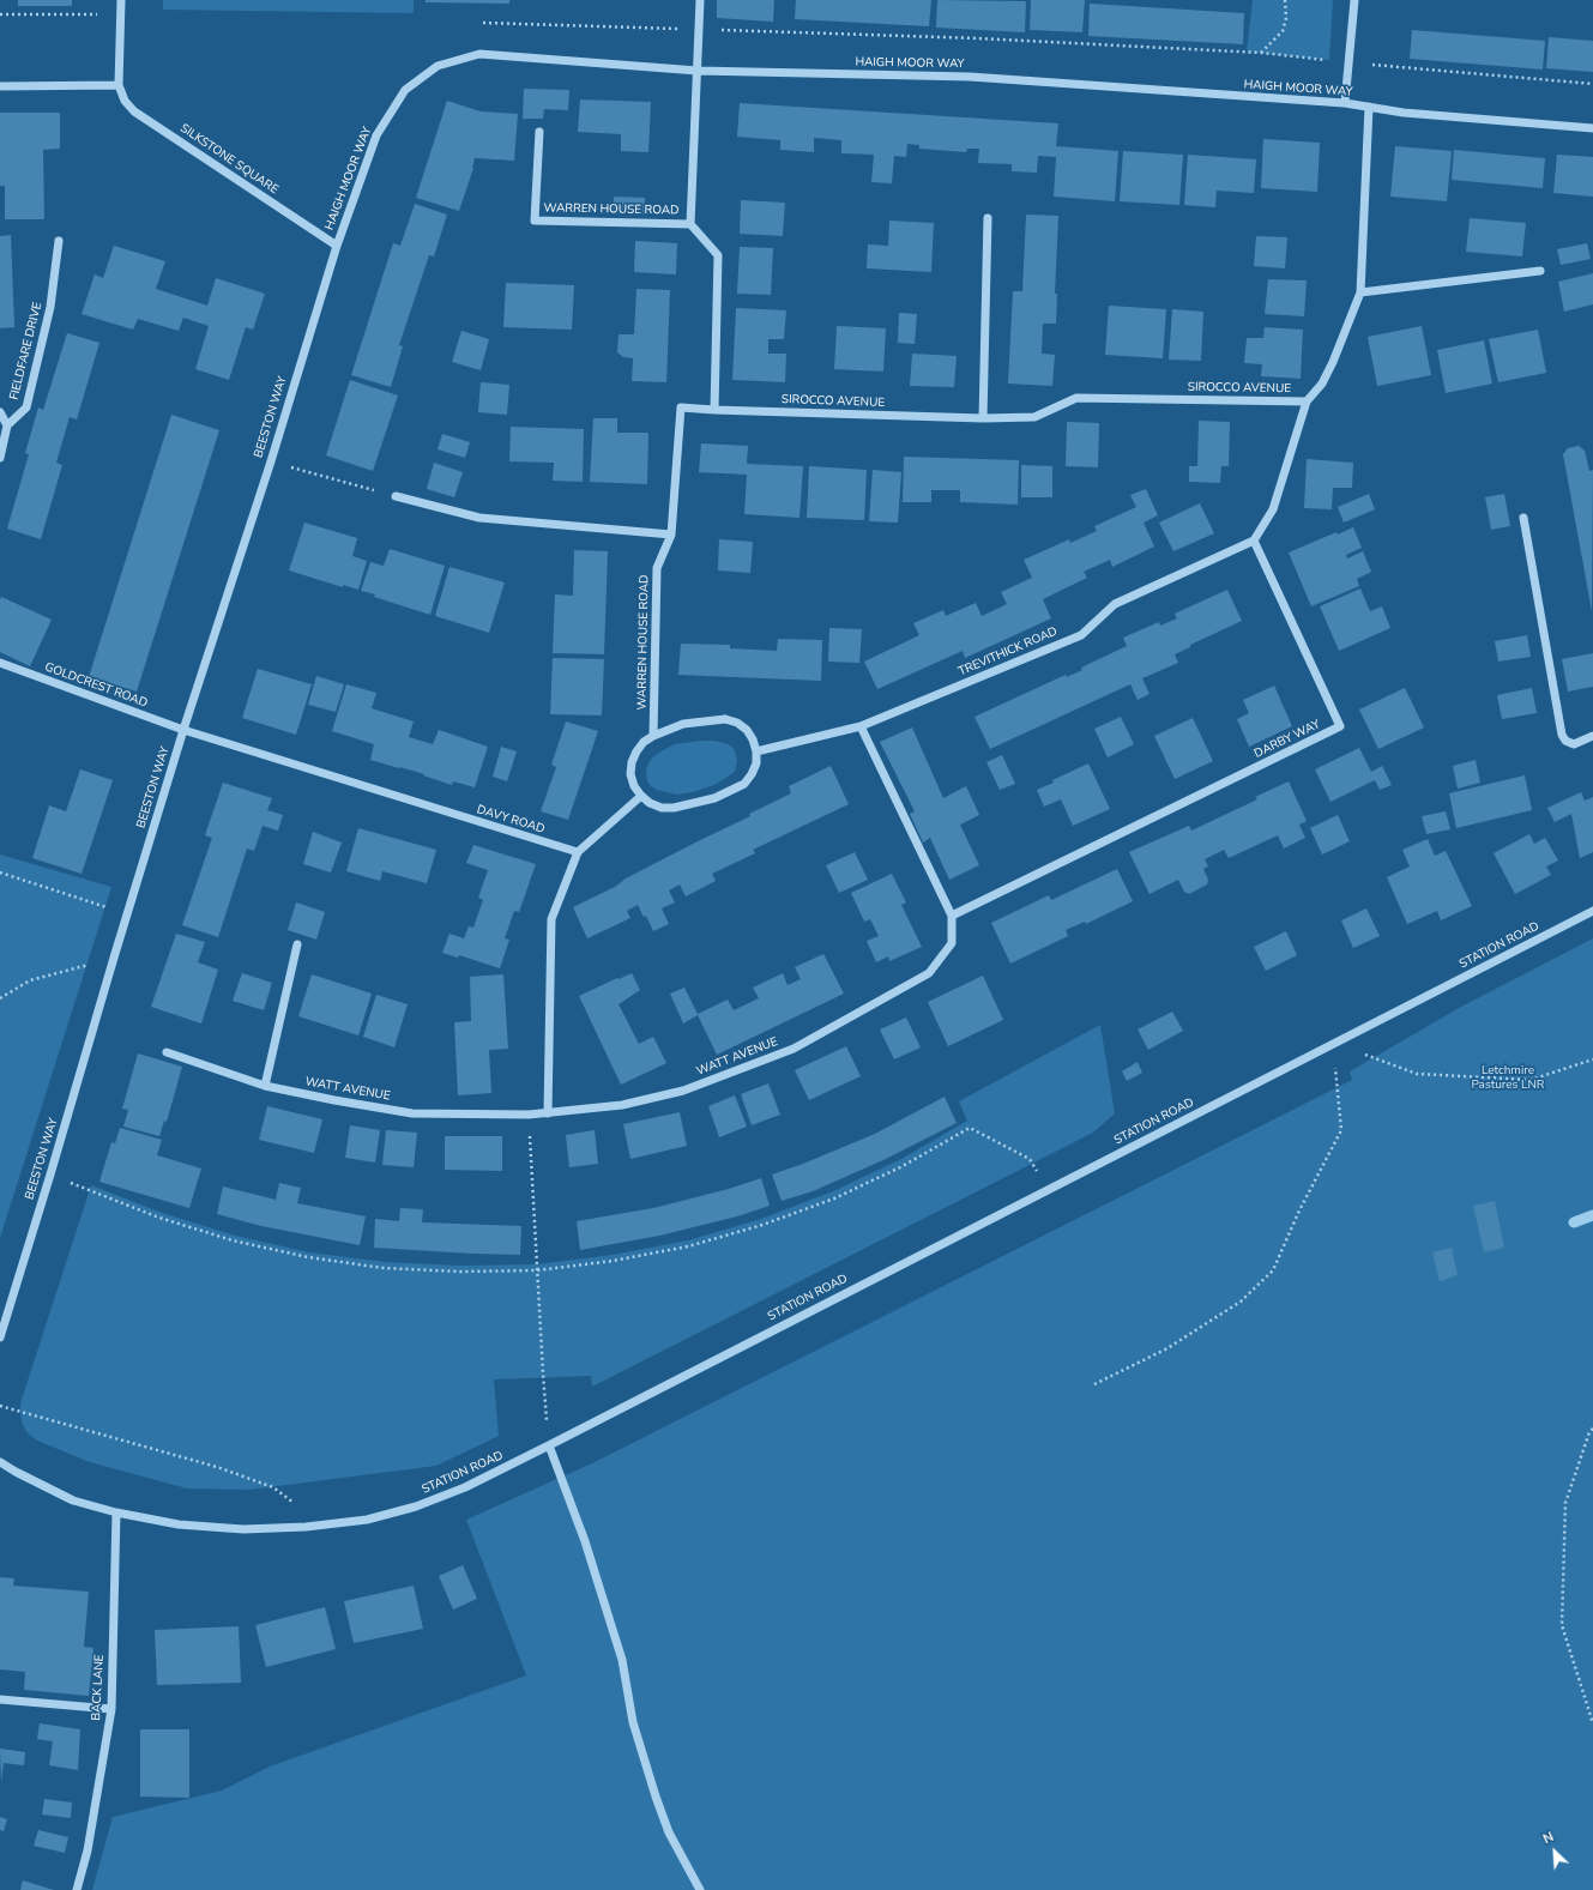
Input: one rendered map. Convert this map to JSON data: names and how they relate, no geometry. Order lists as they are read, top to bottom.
{
  "streets": {
    "street": [
      "HAIGH MOOR WAY",
      "SILKSTONE SQUARE",
      "WARREN HOUSE ROAD",
      "FIELDFARE DRIVE",
      "SIROCCO AVENUE",
      "BEESTON WAY",
      "TREVITHICK ROAD",
      "GOLDCREST ROAD",
      "DARBY WAY",
      "DAVY ROAD",
      "STATION ROAD",
      "WATT AVENUE",
      "BACK LANE"
    ]
  },
  "crossings": [
    ["HAIGH MOOR WAY", "SILKSTONE SQUARE"],
    ["HAIGH MOOR WAY", "WARREN HOUSE ROAD"],
    ["HAIGH MOOR WAY", "SIROCCO AVENUE"],
    ["HAIGH MOOR WAY", "BEESTON WAY"],
    ["SILKSTONE SQUARE", "BEESTON WAY"],
    ["WARREN HOUSE ROAD", "SIROCCO AVENUE"],
    ["WARREN HOUSE ROAD", "TREVITHICK ROAD"],
    ["BEESTON WAY", "GOLDCREST ROAD"],
    ["BEESTON WAY", "DAVY ROAD"],
    ["TREVITHICK ROAD", "DARBY WAY"],
    ["TREVITHICK ROAD", "WATT AVENUE"],
    ["GOLDCREST ROAD", "DAVY ROAD"],
    ["DARBY WAY", "WATT AVENUE"],
    ["STATION ROAD", "BACK LANE"]
  ],
  "parks": ["Letchmire Pastures LNR"],
  "north": "top left"
}
